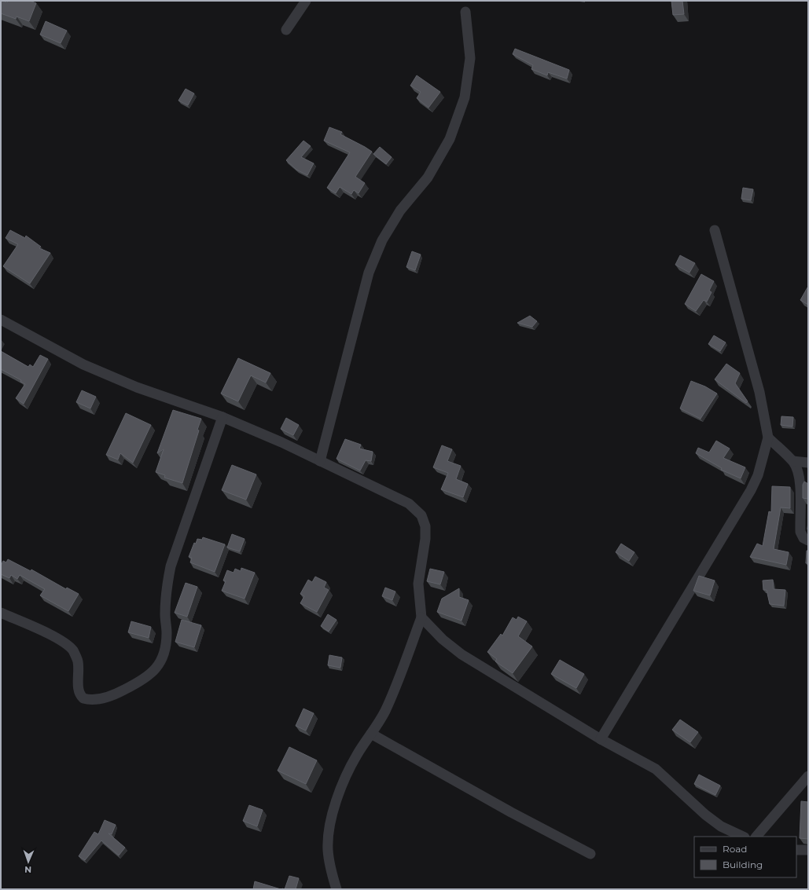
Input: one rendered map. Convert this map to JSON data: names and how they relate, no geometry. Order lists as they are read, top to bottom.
{
  "legend": ["Road", "Building"],
  "north": "bottom"
}
